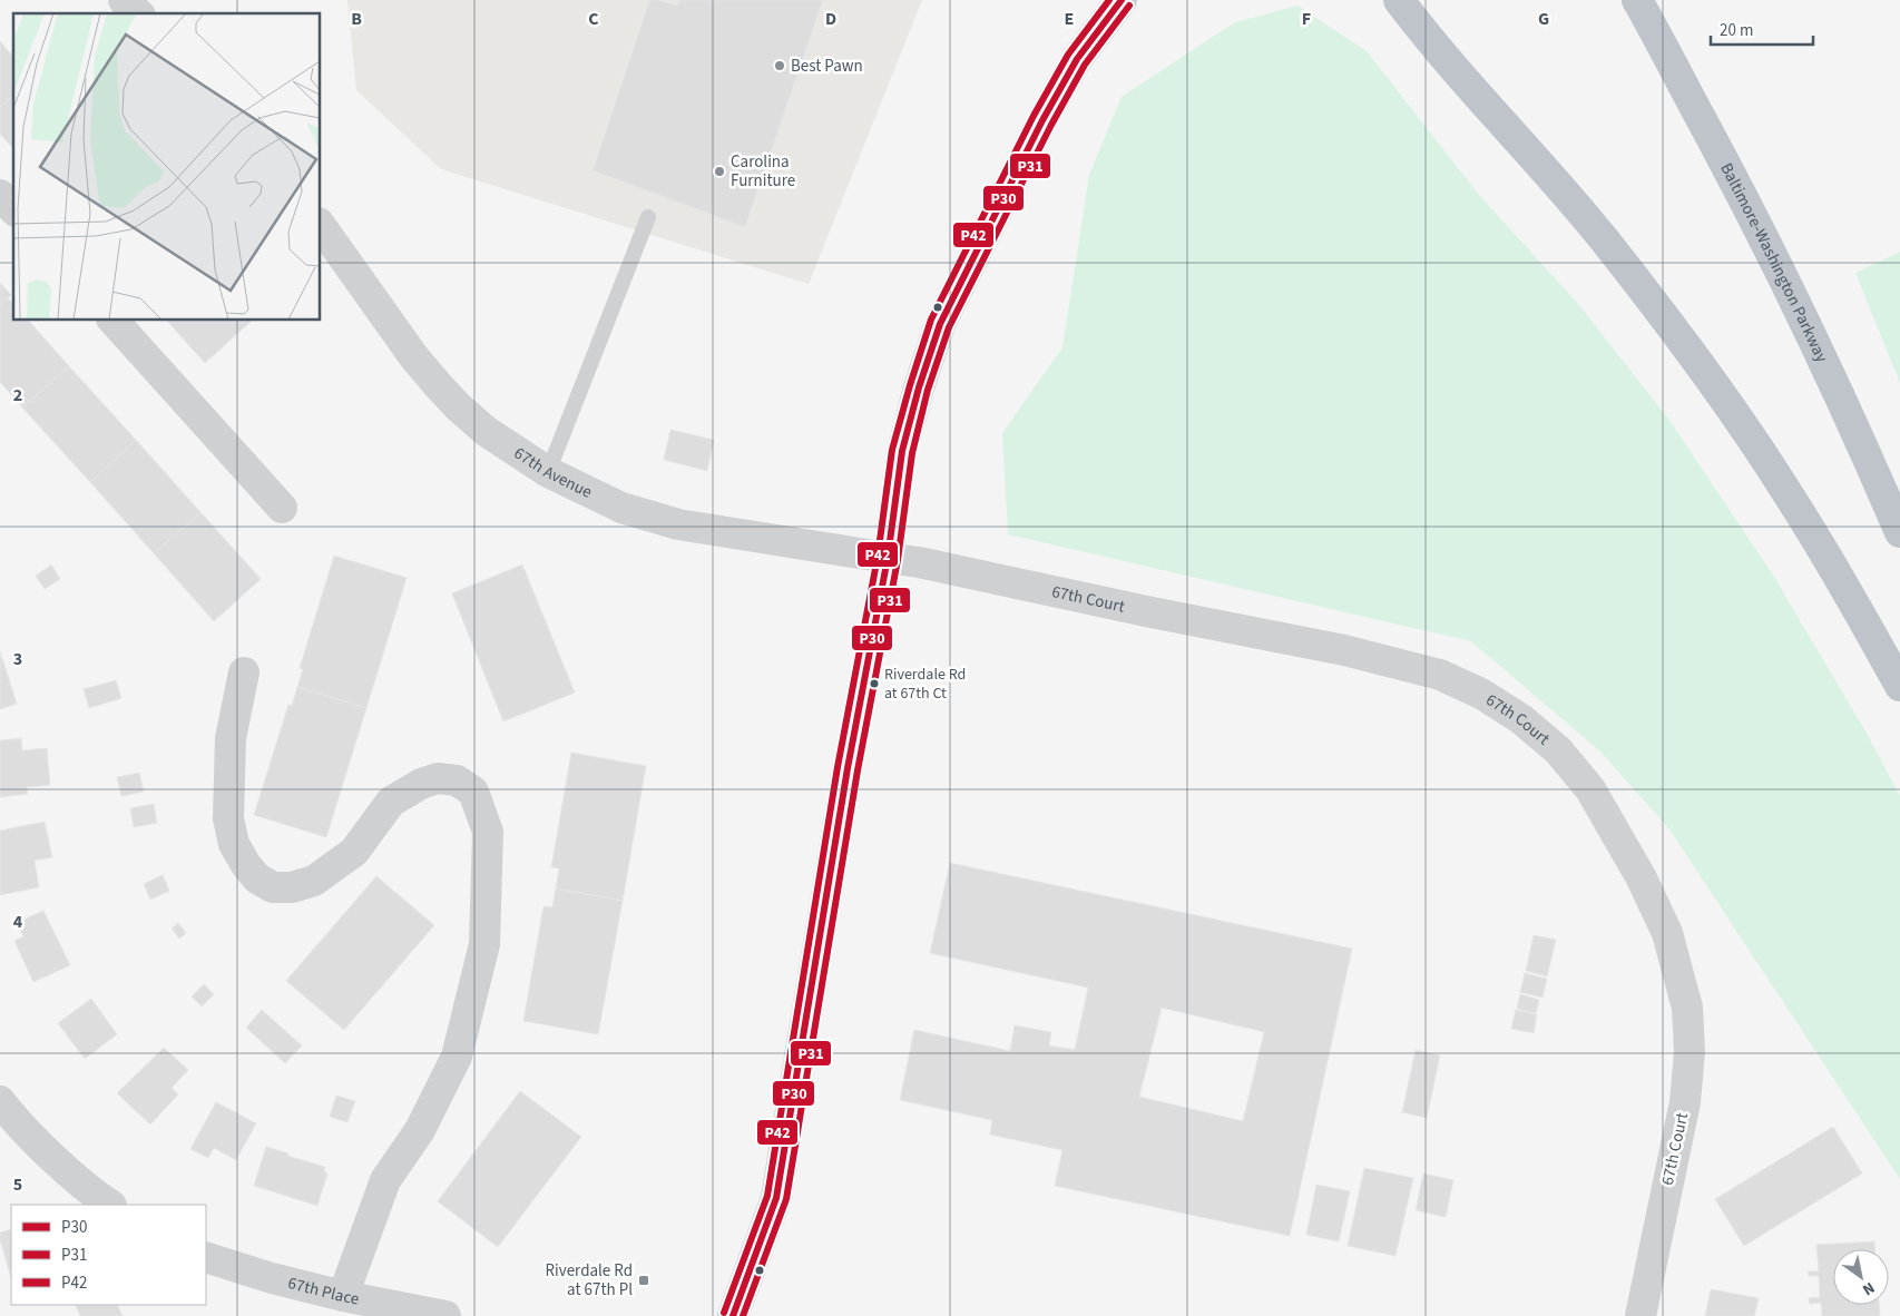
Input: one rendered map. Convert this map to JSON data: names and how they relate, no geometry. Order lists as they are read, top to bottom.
{
  "streets": {
    "highway": ["Baltimore-Washington Parkway"],
    "street": ["67th Avenue", "67th Court", "67th Place"]
  },
  "crossings": [
    ["67th Avenue", "67th Court"]
  ],
  "places": {
    "other": ["Best Pawn", "Carolina Furniture", "Riverdale Rd at 67th Ct"],
    "transit": ["Riverdale Rd at 67th Pl"]
  },
  "lines": ["transit line P30", "transit line P42", "transit line P31"],
  "legend": ["P30", "P31", "P42"],
  "scale_bar": "20 m",
  "north": "bottom right",
  "grid": {
    "columns": [
      "B",
      "C",
      "D",
      "E",
      "F",
      "G"
    ],
    "rows": [
      "2",
      "3",
      "4",
      "5"
    ]
  }
}
